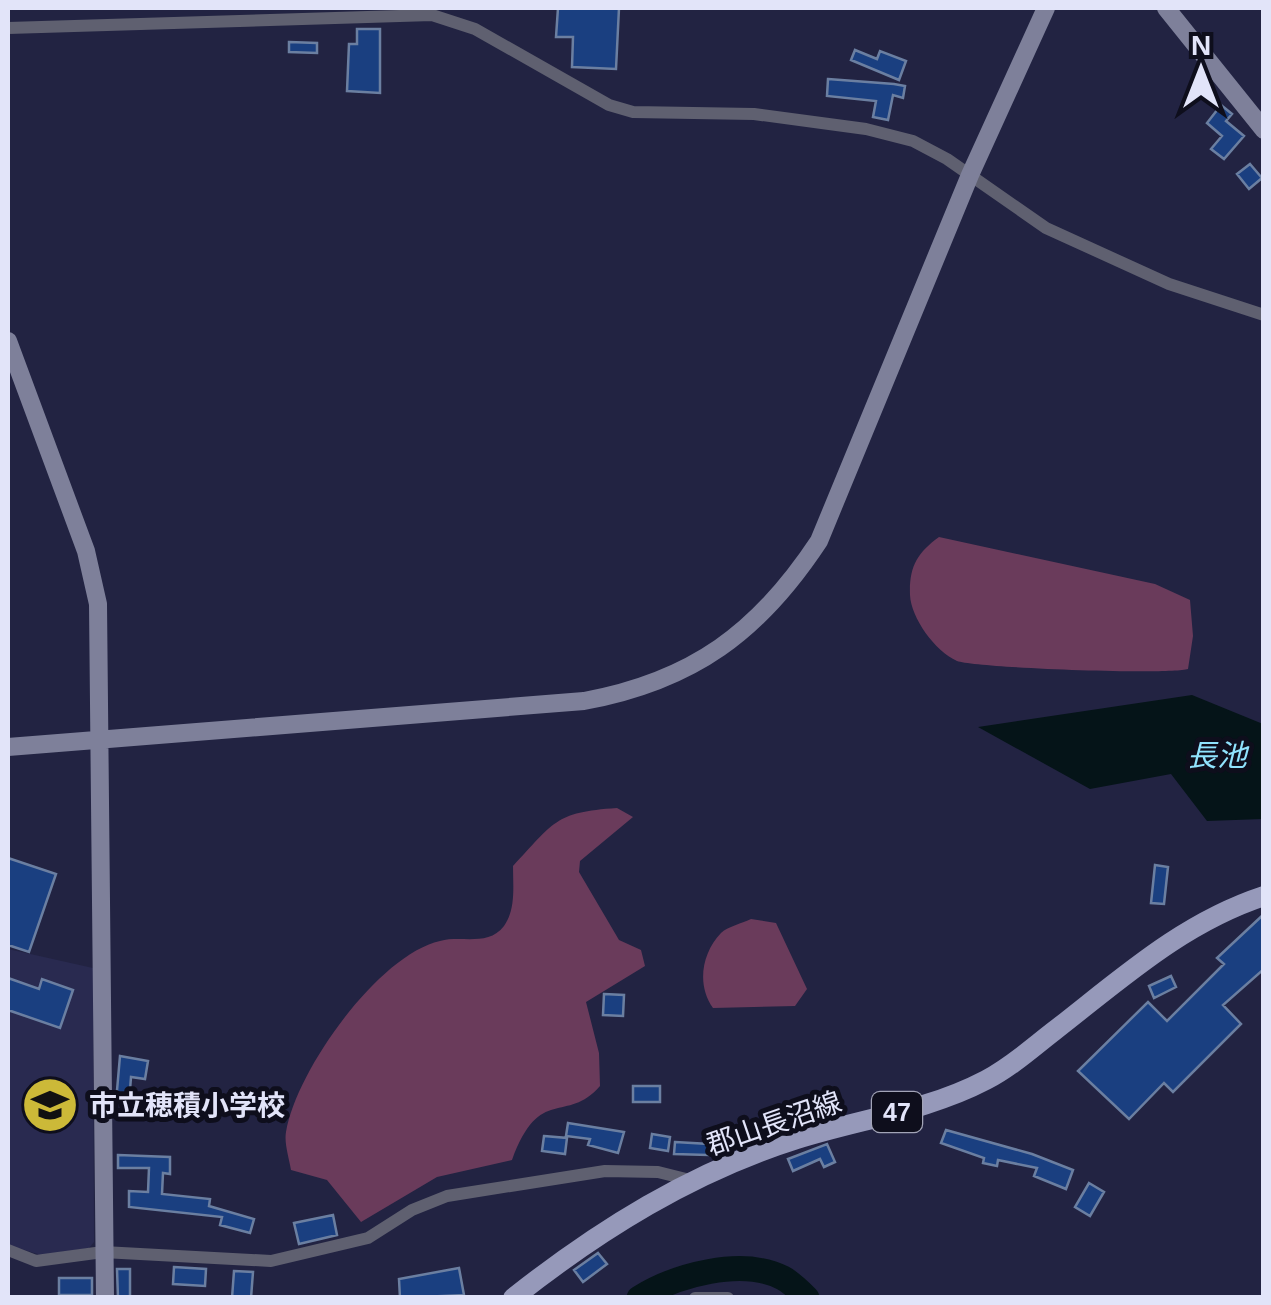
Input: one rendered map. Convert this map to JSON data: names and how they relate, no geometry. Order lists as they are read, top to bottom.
{
  "streets": {
    "main road": ["47", "郡山長沼線"]
  },
  "water": ["長池"],
  "places": {
    "school or university": ["市立穂積小学校"]
  },
  "north": "top"
}
